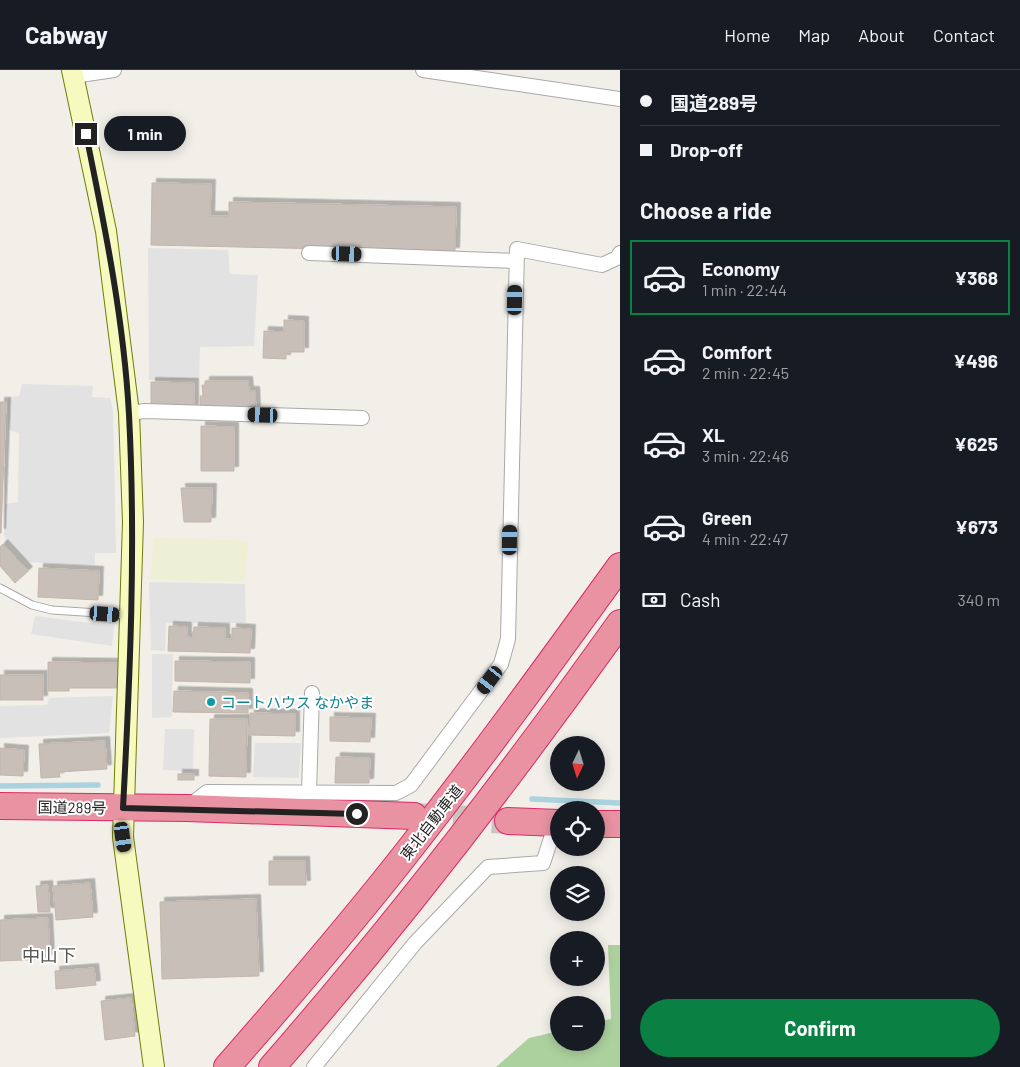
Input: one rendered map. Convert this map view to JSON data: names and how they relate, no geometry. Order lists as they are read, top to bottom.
{
  "streets": {
    "highway": ["国道289号", "東北自動車道"]
  },
  "districts": ["中山下"],
  "places": ["コートハウス なかやま"],
  "north": "bottom",
  "page": {
    "header": "Cabway",
    "nav": [
      "Home",
      "Map",
      "About",
      "Contact"
    ],
    "banner": ["国道289号", "Drop-off"],
    "bubble": "1 min",
    "heading": "Choose a ride",
    "list": [
      {
        "name": "Economy",
        "note": "1 min · 22:44",
        "value": "¥368"
      },
      {
        "name": "Comfort",
        "note": "2 min · 22:45",
        "value": "¥496"
      },
      {
        "name": "XL",
        "note": "3 min · 22:46",
        "value": "¥625"
      },
      {
        "name": "Green",
        "note": "4 min · 22:47",
        "value": "¥673"
      }
    ],
    "pay": ["Cash", "340 m"],
    "map_buttons": ["+", "−"],
    "buttons": "Confirm"
  }
}
